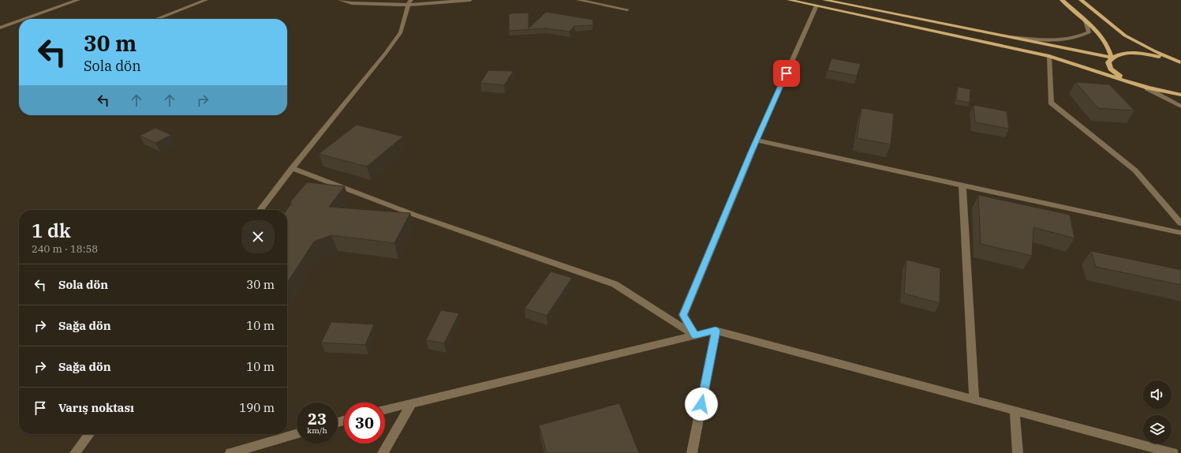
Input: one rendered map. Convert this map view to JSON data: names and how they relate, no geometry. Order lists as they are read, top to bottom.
{
  "page": {
    "turn": ["30 m", "Sola dön"],
    "heading": ["1 dk", "240 m · 18:58"],
    "list": [
      {
        "name": "Sola dön",
        "value": "30 m"
      },
      {
        "name": "Sağa dön",
        "value": "10 m"
      },
      {
        "name": "Sağa dön",
        "value": "10 m"
      },
      {
        "name": "Varış noktası",
        "value": "190 m"
      }
    ],
    "speed": "23 km/h",
    "limit": "30"
  }
}
